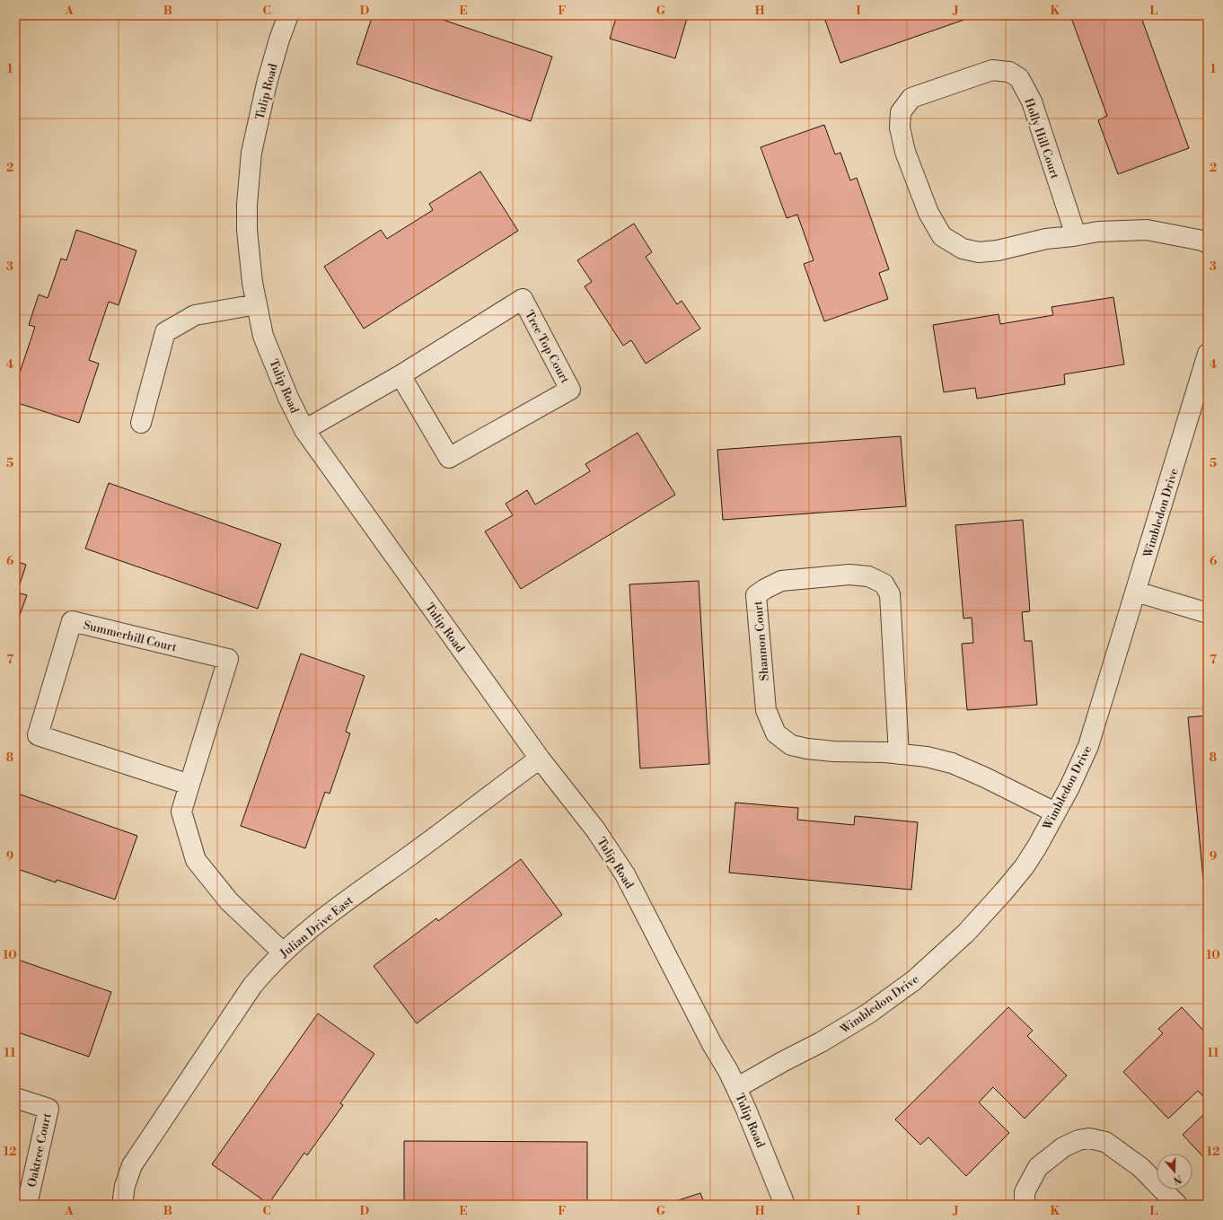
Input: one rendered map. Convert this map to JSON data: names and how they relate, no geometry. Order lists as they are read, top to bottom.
{
  "streets": {
    "street": [
      "Tulip Road",
      "Holly Hill Court",
      "Tree Top Court",
      "Wimbledon Drive",
      "Summerhill Court",
      "Shannon Court",
      "Julian Drive East",
      "Oaktree Court"
    ]
  },
  "crossings": [
    ["Tulip Road", "Tree Top Court"],
    ["Tulip Road", "Wimbledon Drive"],
    ["Tulip Road", "Julian Drive East"],
    ["Wimbledon Drive", "Shannon Court"],
    ["Summerhill Court", "Julian Drive East"]
  ],
  "north": "bottom",
  "grid": {
    "columns": [
      "A",
      "B",
      "C",
      "D",
      "E",
      "F",
      "G",
      "H",
      "I",
      "J",
      "K",
      "L"
    ],
    "rows": [
      "1",
      "2",
      "3",
      "4",
      "5",
      "6",
      "7",
      "8",
      "9",
      "10",
      "11",
      "12"
    ]
  }
}
